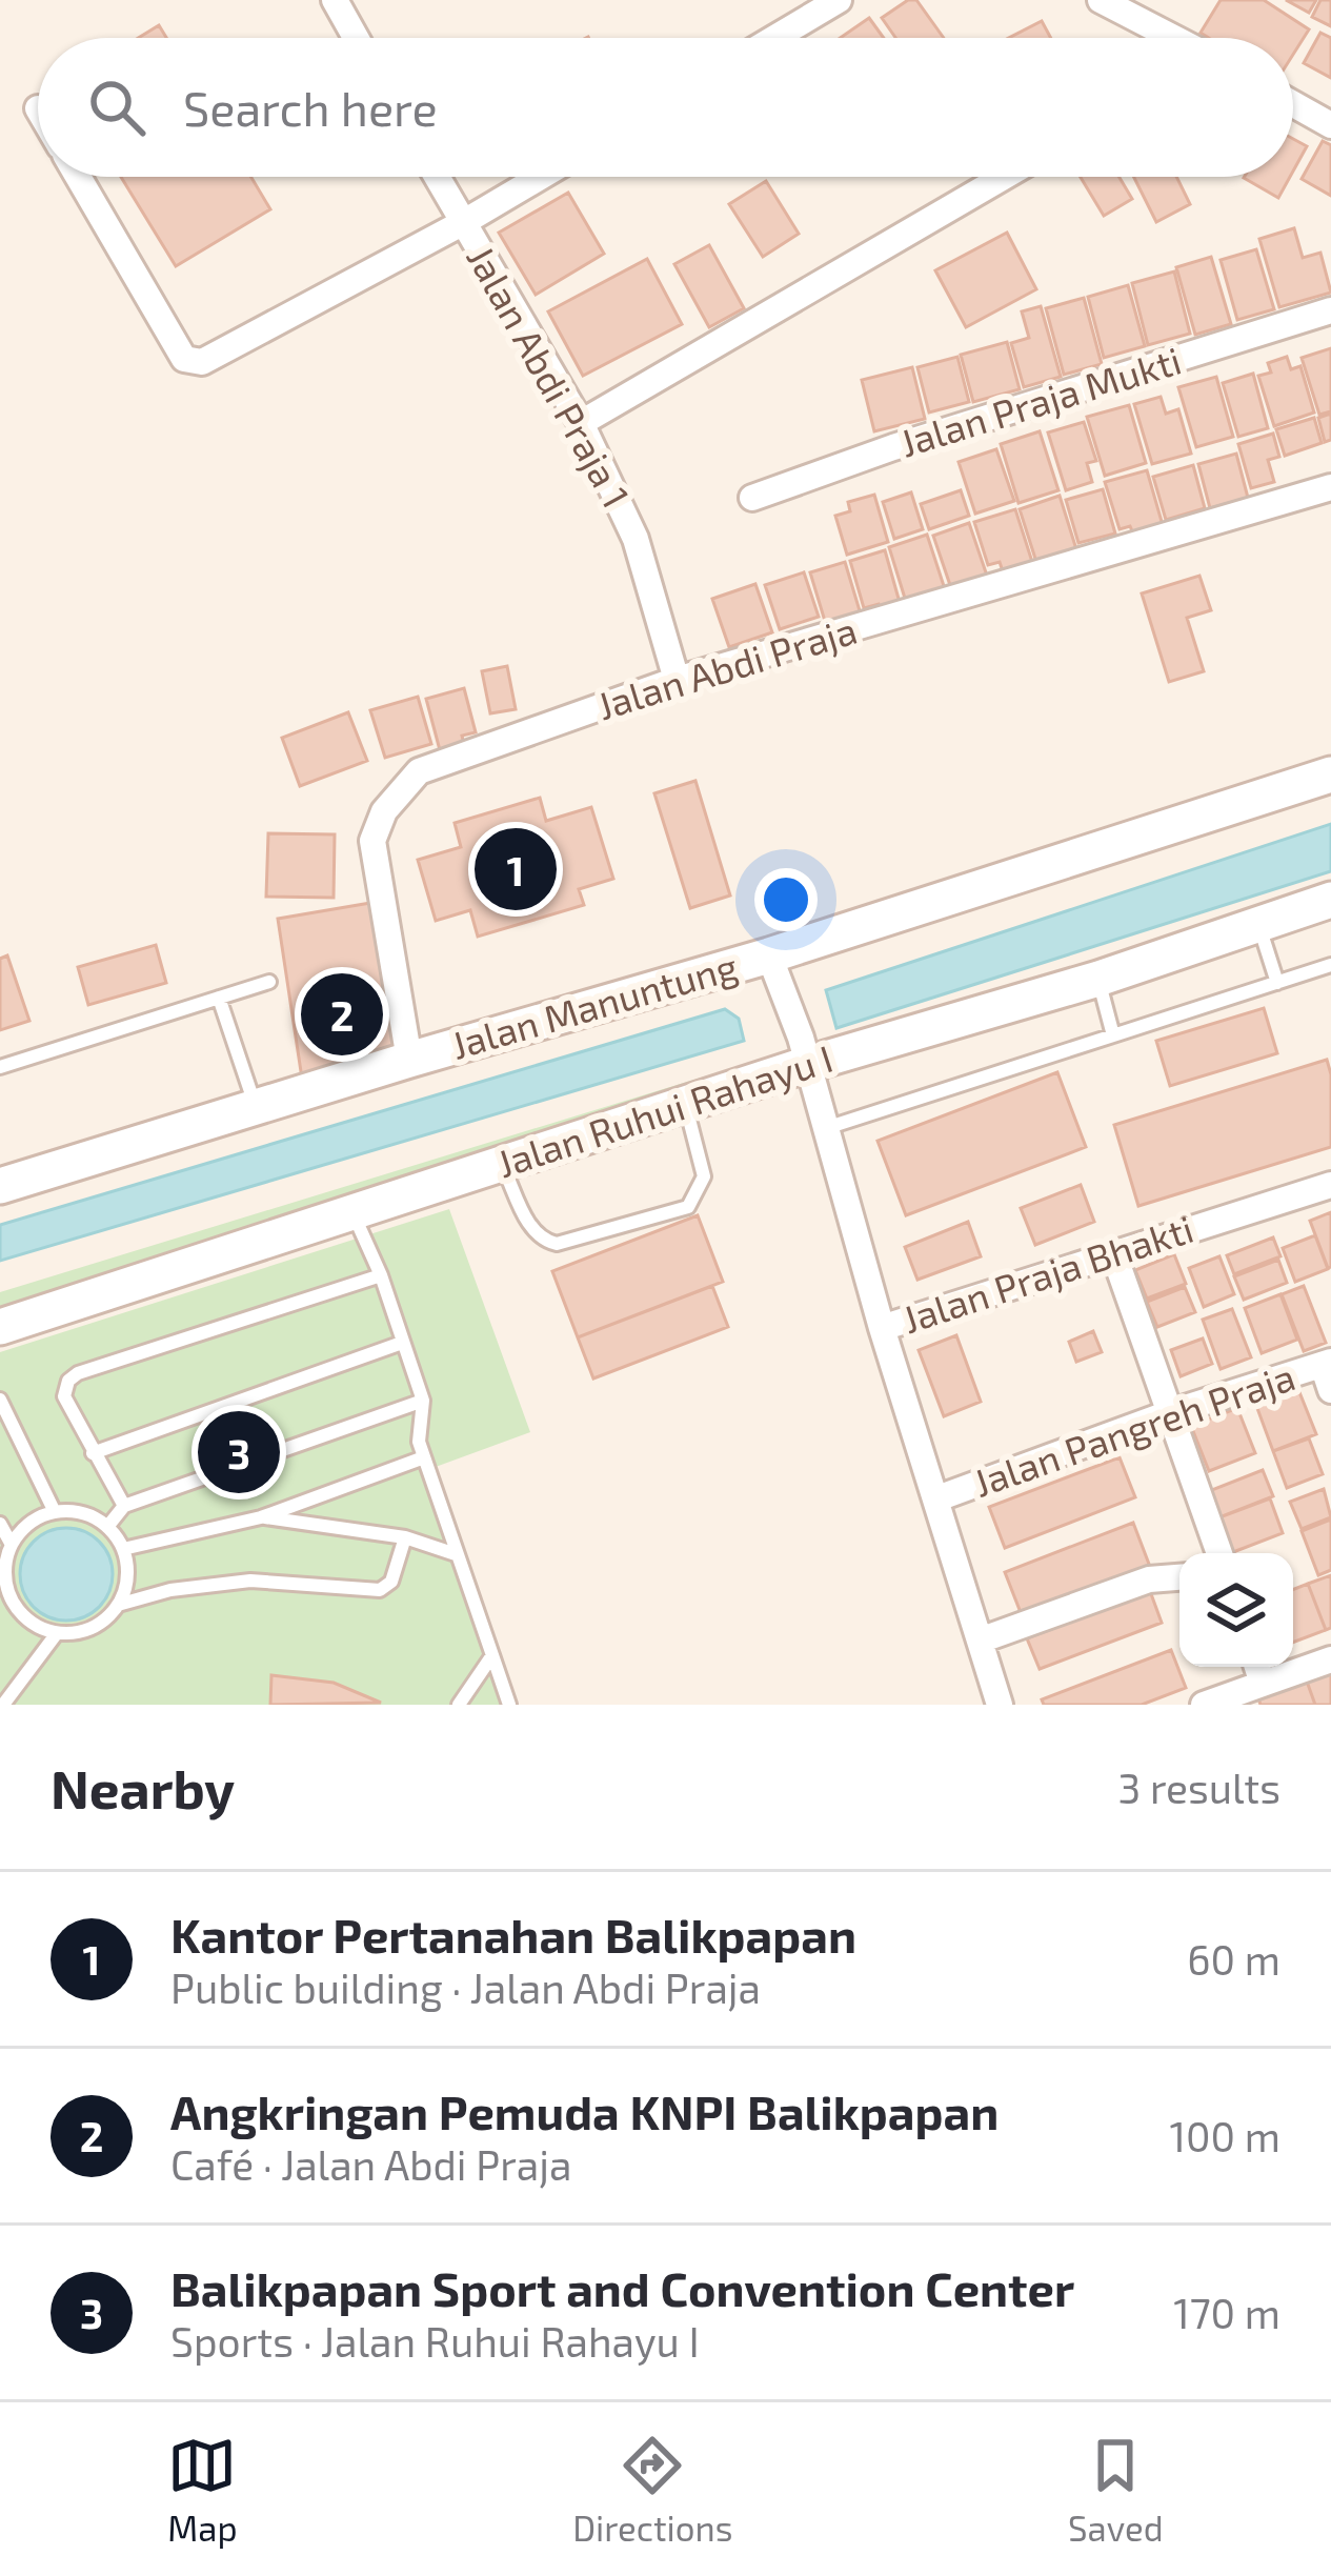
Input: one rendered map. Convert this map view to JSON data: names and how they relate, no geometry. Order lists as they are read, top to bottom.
{
  "streets": {
    "street": [
      "Jalan Abdi Praja 1",
      "Jalan Praja Mukti",
      "Jalan Abdi Praja",
      "Jalan Manuntung",
      "Jalan Ruhui Rahayu I",
      "Jalan Praja Bhakti",
      "Jalan Pangreh Praja"
    ]
  },
  "crossings": [
    ["Jalan Abdi Praja 1", "Jalan Abdi Praja"],
    ["Jalan Abdi Praja", "Jalan Manuntung"],
    ["Jalan Manuntung", "Jalan Praja Bhakti"],
    ["Jalan Ruhui Rahayu I", "Jalan Praja Bhakti"]
  ],
  "page": {
    "search": "Search here",
    "pins": ["1", "2", "3"],
    "heading": ["Nearby", "3 results"],
    "list": [
      {
        "mark": "1",
        "name": "Kantor Pertanahan Balikpapan",
        "note": "Public building · Jalan Abdi Praja",
        "value": "60 m"
      },
      {
        "mark": "2",
        "name": "Angkringan Pemuda KNPI Balikpapan",
        "note": "Café · Jalan Abdi Praja",
        "value": "100 m"
      },
      {
        "mark": "3",
        "name": "Balikpapan Sport and Convention Center",
        "note": "Sports · Jalan Ruhui Rahayu I",
        "value": "170 m"
      }
    ],
    "nav": ["Map", "Directions", "Saved"]
  }
}
